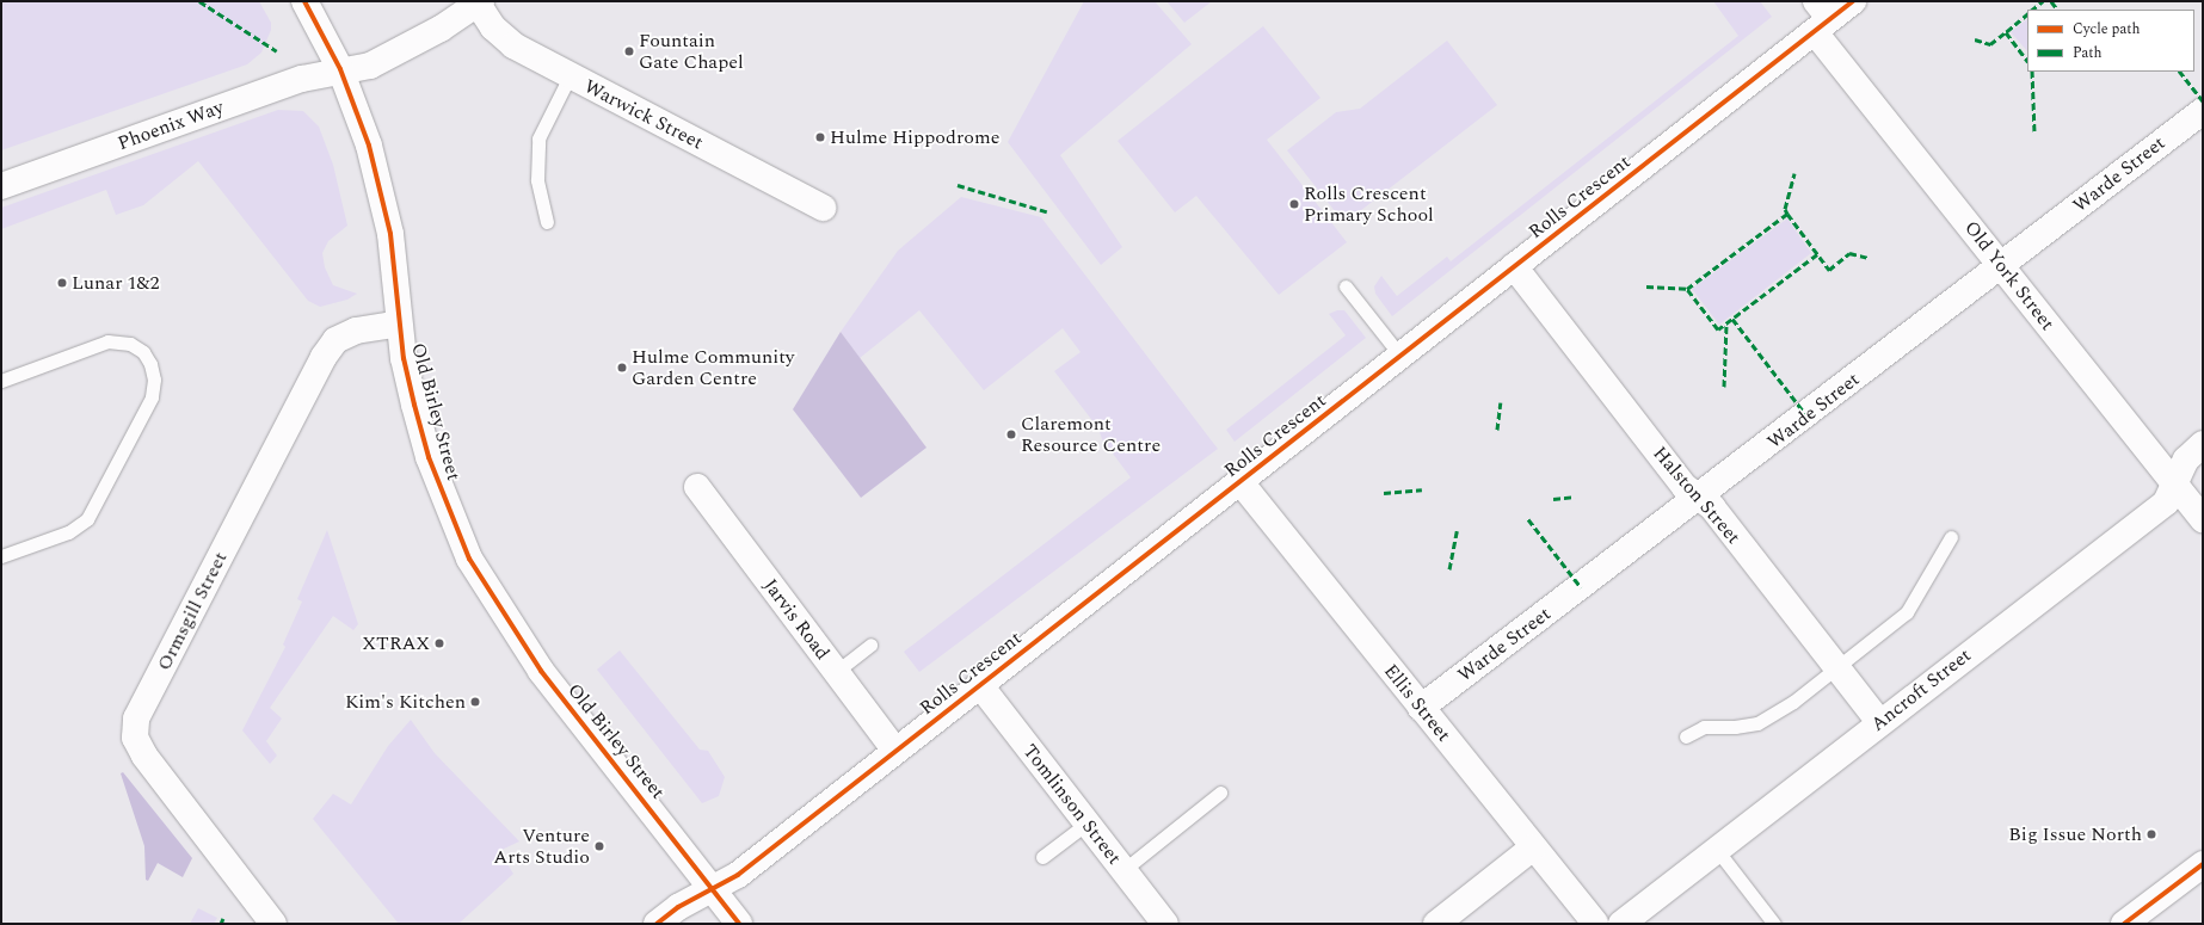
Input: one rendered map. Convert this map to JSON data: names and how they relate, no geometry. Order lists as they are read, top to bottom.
{
  "streets": {
    "street": [
      "Warwick Street",
      "Phoenix Way",
      "Warde Street",
      "Rolls Crescent",
      "Old York Street",
      "Old Birley Street",
      "Halston Street",
      "Ormsgill Street",
      "Jarvis Road",
      "Ancroft Street",
      "Ellis Street",
      "Tomlinson Street"
    ]
  },
  "crossings": [
    ["Warwick Street", "Phoenix Way"],
    ["Phoenix Way", "Old Birley Street"],
    ["Warde Street", "Old York Street"],
    ["Warde Street", "Halston Street"],
    ["Warde Street", "Ellis Street"],
    ["Rolls Crescent", "Old York Street"],
    ["Rolls Crescent", "Old Birley Street"],
    ["Rolls Crescent", "Halston Street"],
    ["Rolls Crescent", "Jarvis Road"],
    ["Rolls Crescent", "Ellis Street"],
    ["Rolls Crescent", "Tomlinson Street"],
    ["Old York Street", "Ancroft Street"],
    ["Old Birley Street", "Ormsgill Street"],
    ["Halston Street", "Ancroft Street"]
  ],
  "places": [
    "Fountain Gate Chapel",
    "Hulme Hippodrome",
    "Rolls Crescent Primary School",
    "Lunar 1&2",
    "Hulme Community Garden Centre",
    "Claremont Resource Centre",
    "XTRAX",
    "Kim's Kitchen",
    "Big Issue North",
    "Venture Arts Studio"
  ],
  "legend": ["Cycle path", "Path"]
}
